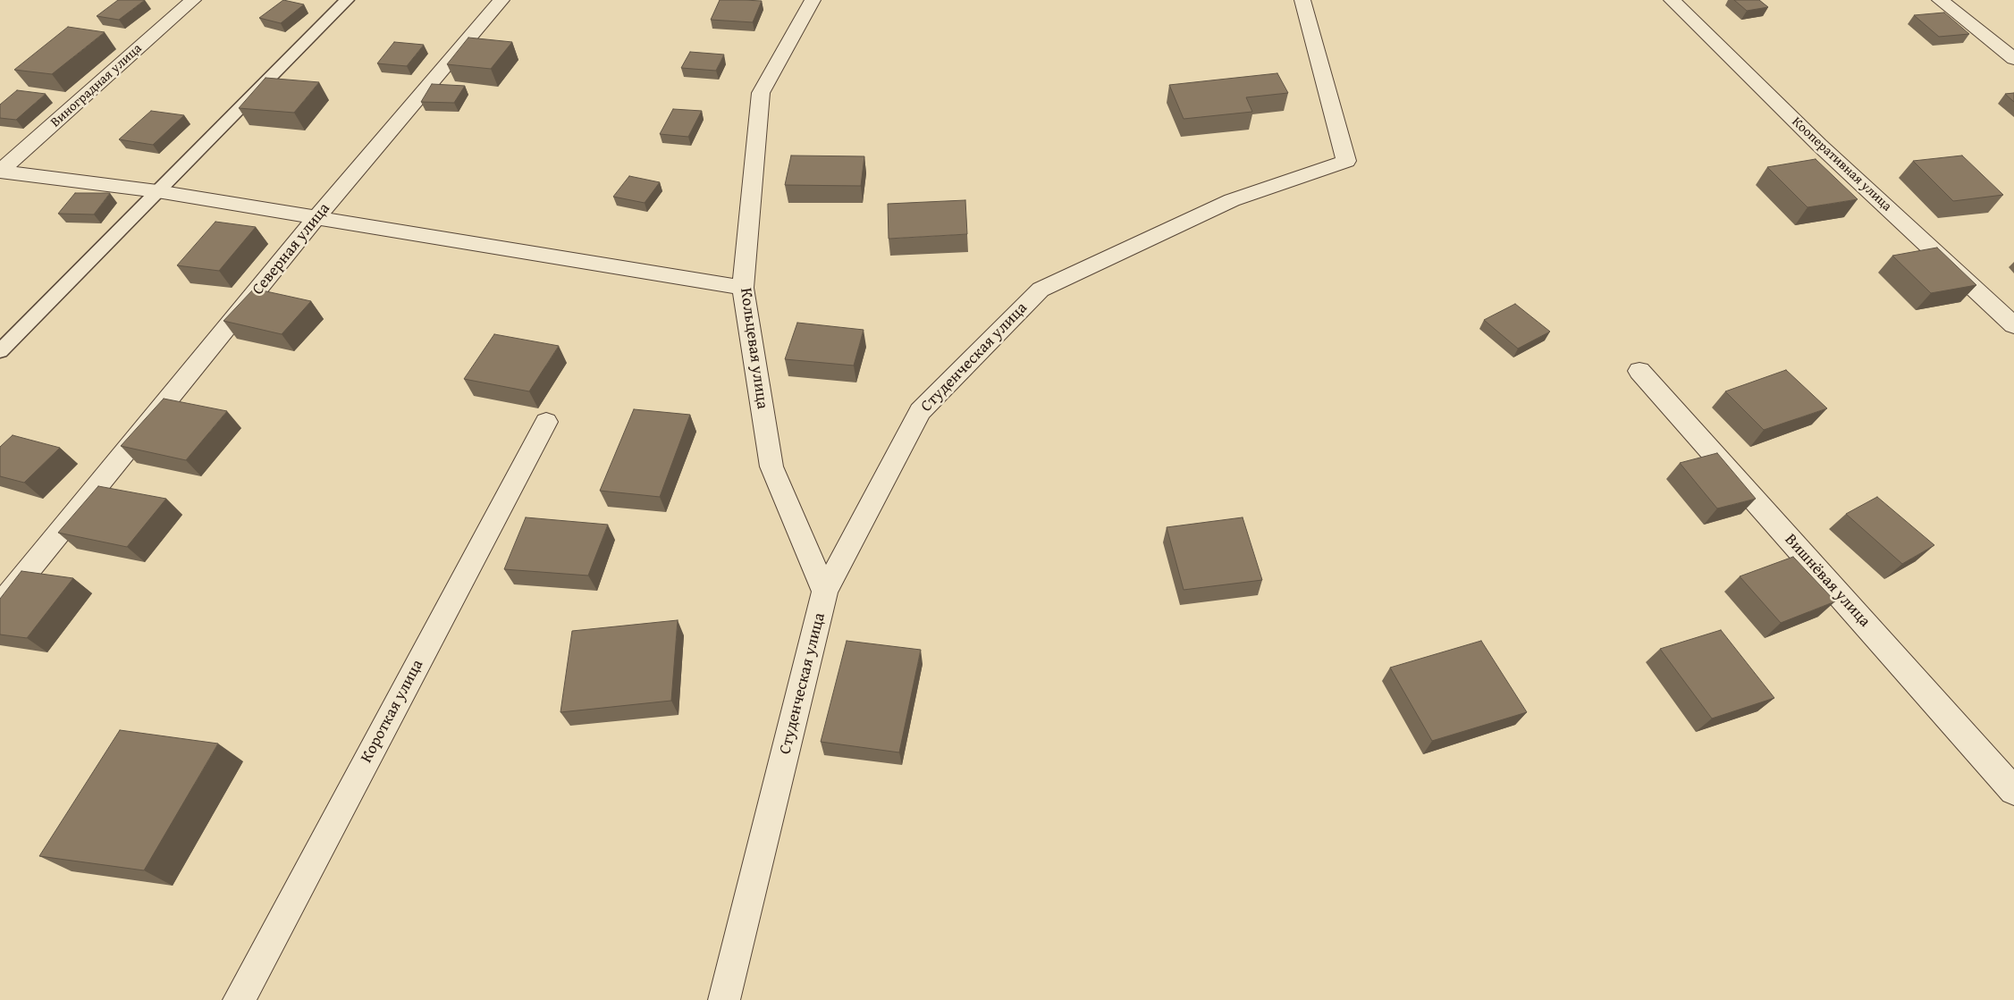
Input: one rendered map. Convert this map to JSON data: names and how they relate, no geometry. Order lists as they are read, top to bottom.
{
  "streets": {
    "street": [
      "Виноградная улица",
      "Кооперативная улица",
      "Северная улица",
      "Кольцевая улица",
      "Студенческая улица",
      "Вишнёвая улица",
      "Короткая улица"
    ]
  },
  "crossings": [
    ["Кольцевая улица", "Студенческая улица"]
  ]
}
